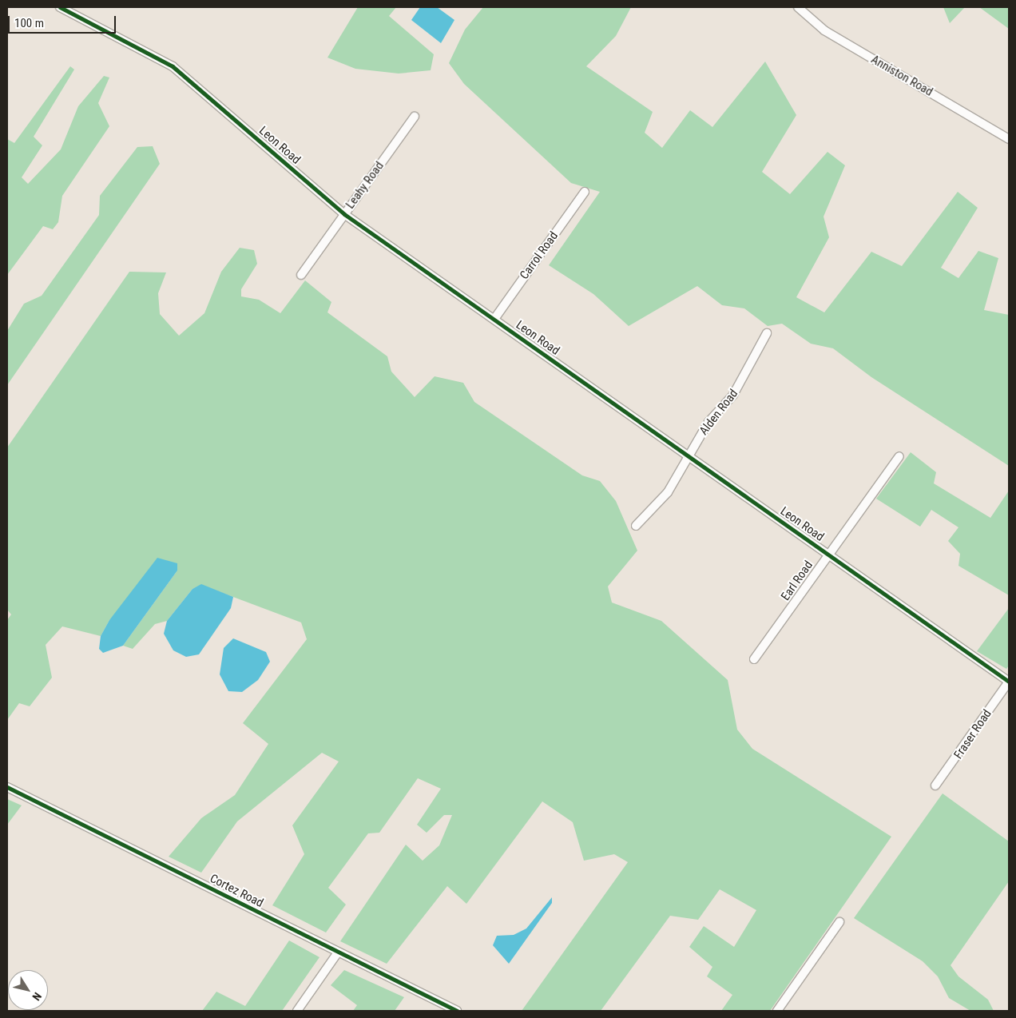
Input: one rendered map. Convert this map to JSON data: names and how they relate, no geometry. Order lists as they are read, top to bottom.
{
  "streets": {
    "street": [
      "Anniston Road",
      "Leon Road",
      "Leahy Road",
      "Carrol Road",
      "Alden Road",
      "Earl Road",
      "Fraser Road",
      "Cortez Road"
    ]
  },
  "crossings": [
    ["Leon Road", "Leahy Road"],
    ["Leon Road", "Carrol Road"],
    ["Leon Road", "Alden Road"],
    ["Leon Road", "Earl Road"],
    ["Leon Road", "Fraser Road"]
  ],
  "scale_bar": "100 m",
  "north": "bottom right"
}
